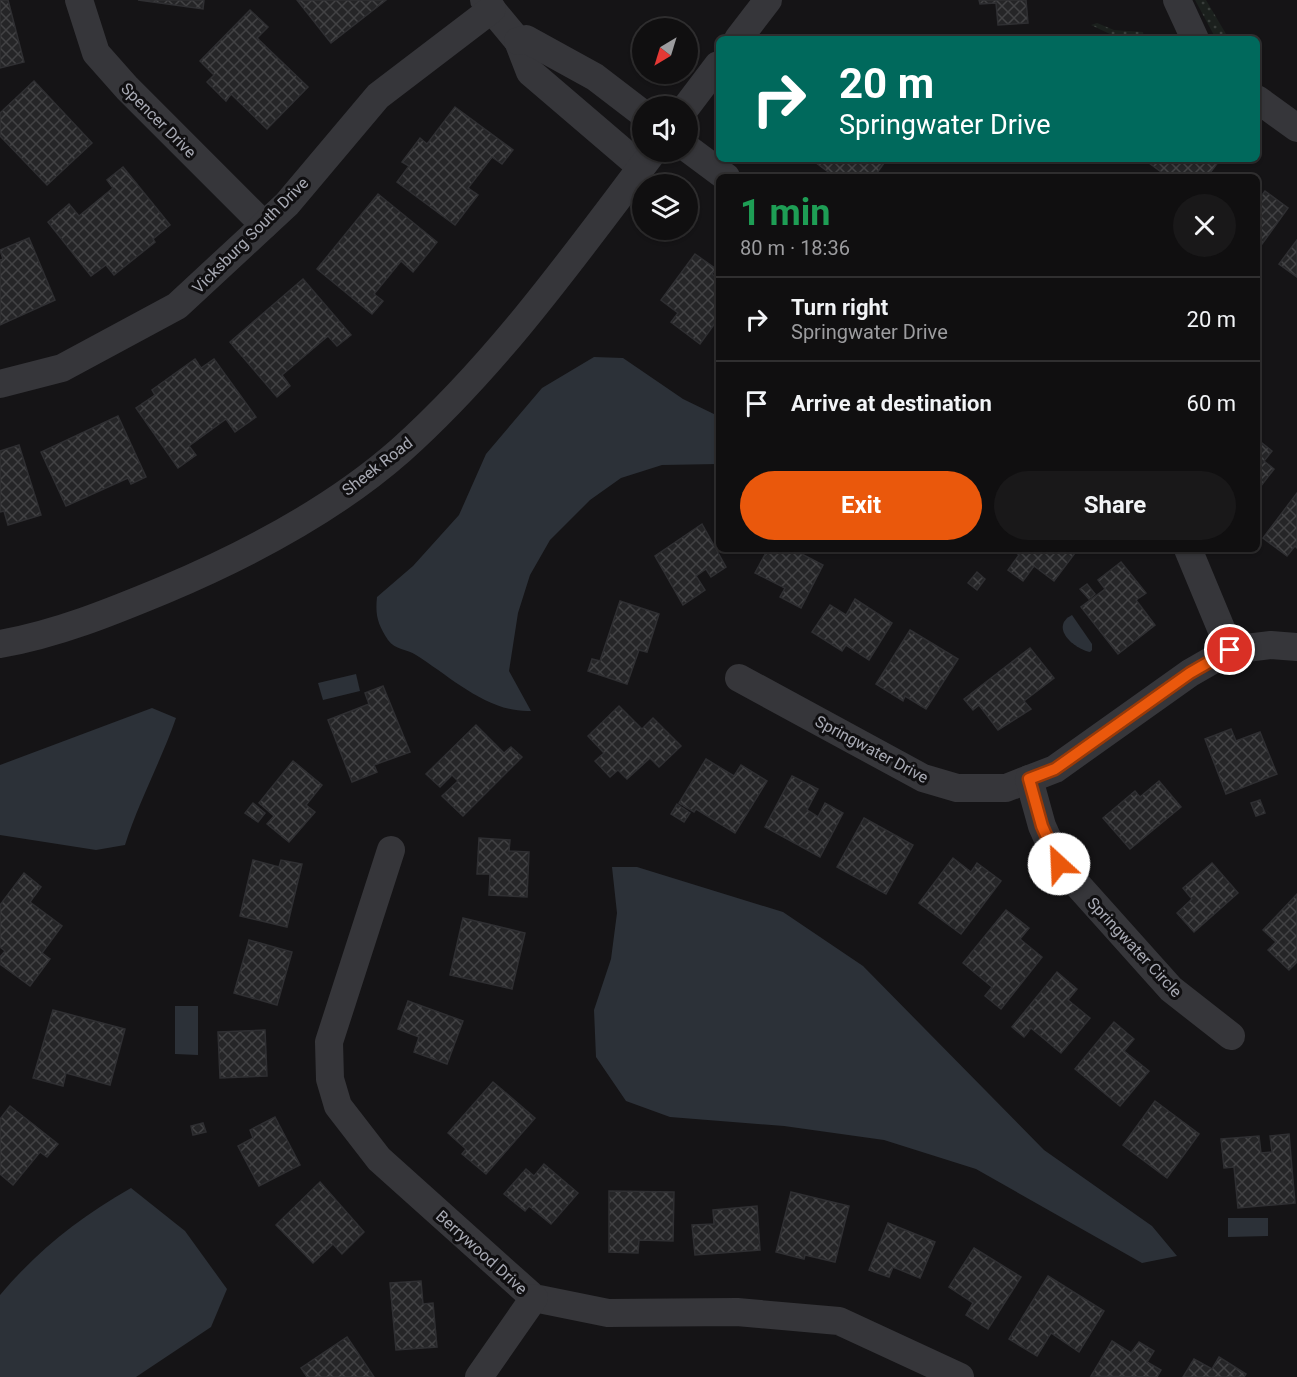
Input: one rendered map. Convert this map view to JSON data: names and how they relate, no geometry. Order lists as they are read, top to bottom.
{
  "streets": {
    "street": [
      "Spencer Drive",
      "Vicksburg South Drive",
      "Sheek Road",
      "Springwater Drive",
      "Springwater Circle",
      "Berrywood Drive"
    ]
  },
  "crossings": [
    ["Spencer Drive", "Vicksburg South Drive"],
    ["Springwater Drive", "Springwater Circle"]
  ],
  "north": "bottom left",
  "page": {
    "turn": ["20 m", "Springwater Drive"],
    "heading": ["1 min", "80 m · 18:36"],
    "list": [
      {
        "name": "Turn right",
        "note": "Springwater Drive",
        "value": "20 m"
      },
      {
        "name": "Arrive at destination",
        "value": "60 m"
      }
    ],
    "buttons": ["Exit", "Share"]
  }
}
